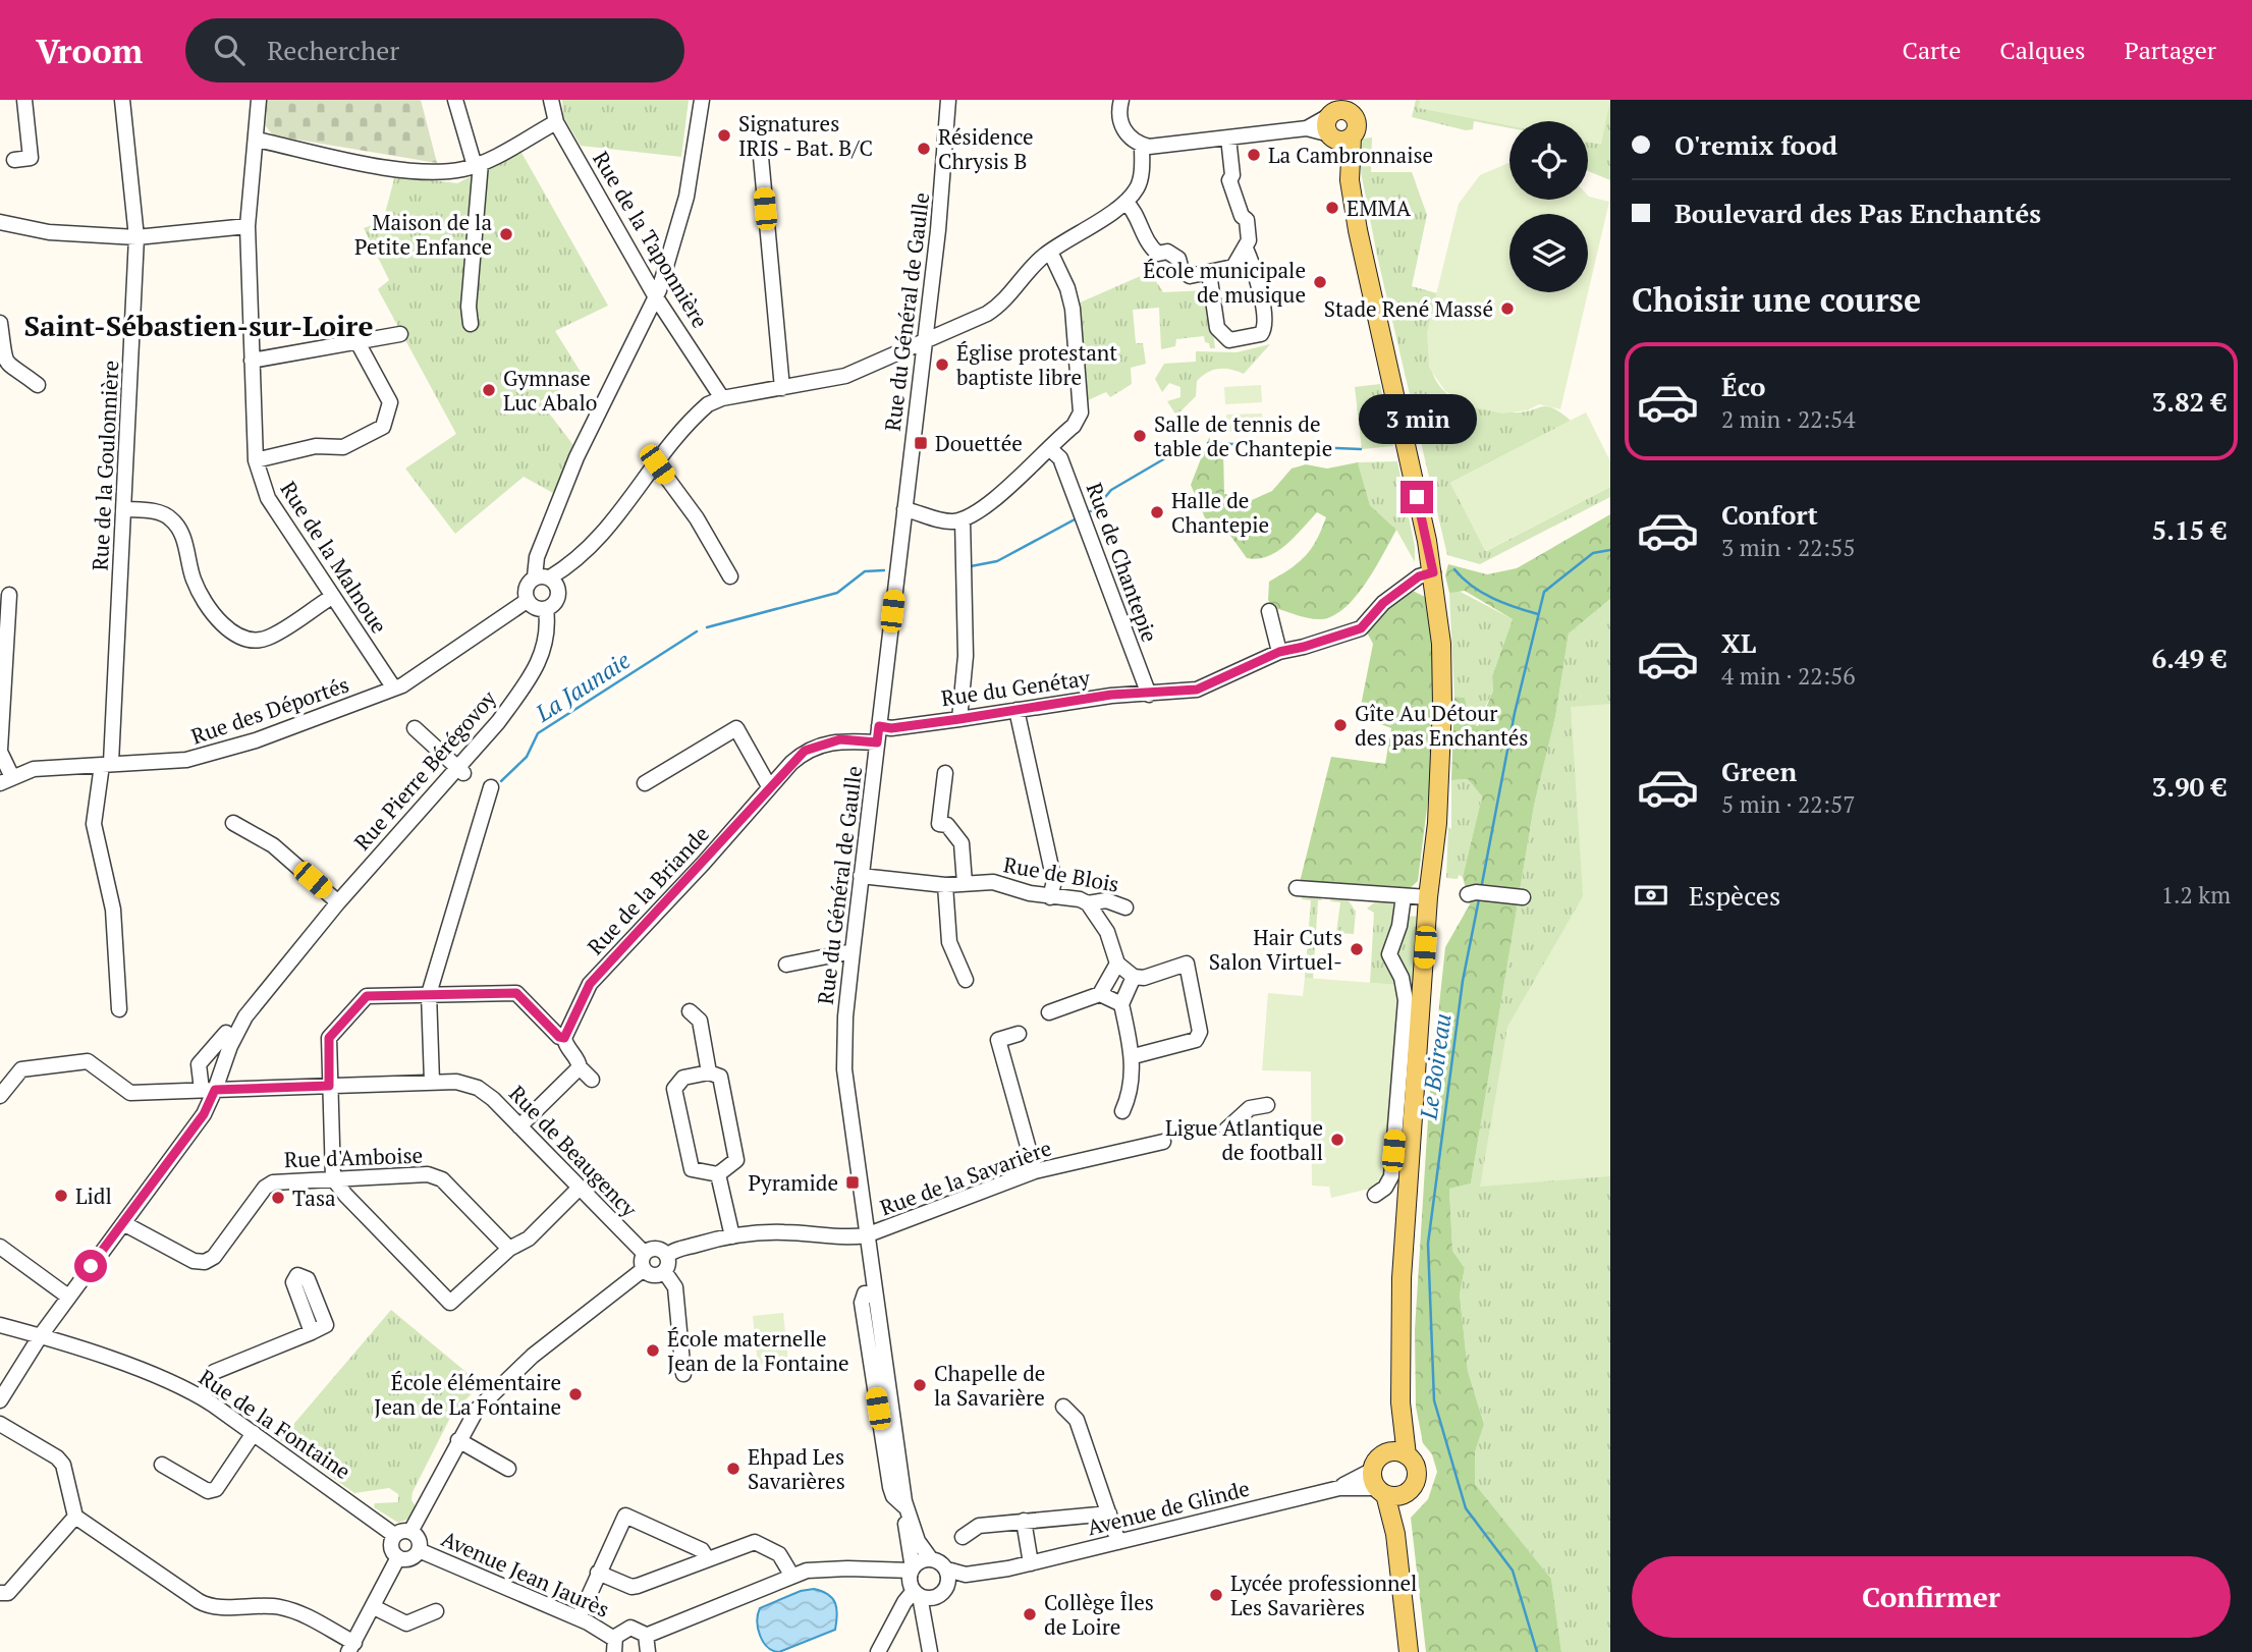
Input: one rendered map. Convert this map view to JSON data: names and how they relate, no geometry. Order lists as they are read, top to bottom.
{
  "streets": {
    "street": [
      "Rue de la Taponnière",
      "Rue du Général de Gaulle",
      "Rue de la Goulonnière",
      "Rue de la Malnoue",
      "Rue de Chantepie",
      "Rue du Genétay",
      "Rue des Déportés",
      "Rue Pierre Bérégovoy",
      "Rue de Blois",
      "Rue de la Briande",
      "Rue de Beaugency",
      "Rue d'Amboise",
      "Rue de la Savarière",
      "Rue de la Fontaine",
      "Avenue de Glinde",
      "Avenue Jean Jaurès"
    ]
  },
  "crossings": [
    ["Rue du Général de Gaulle", "Rue du Genétay"],
    ["Rue du Général de Gaulle", "Rue de Blois"],
    ["Rue du Général de Gaulle", "Rue de la Briande"],
    ["Rue du Général de Gaulle", "Rue de la Savarière"],
    ["Rue du Général de Gaulle", "Avenue de Glinde"],
    ["Rue de la Goulonnière", "Rue des Déportés"],
    ["Rue de la Malnoue", "Rue des Déportés"],
    ["Rue de Chantepie", "Rue du Genétay"],
    ["Rue des Déportés", "Rue Pierre Bérégovoy"],
    ["Rue Pierre Bérégovoy", "Rue de Beaugency"],
    ["Rue de la Fontaine", "Avenue Jean Jaurès"]
  ],
  "districts": ["Saint-Sébastien-sur-Loire"],
  "water": ["La Jaunaie", "Le Boireau"],
  "places": {
    "other": [
      "Signatures IRIS - Bat. B/C",
      "Résidence Chrysis B",
      "La Cambronnaise",
      "EMMA",
      "Maison de la Petite Enfance",
      "École municipale de musique",
      "Stade René Massé",
      "Église protestant baptiste libre",
      "Gymnase Luc Abalo",
      "Salle de tennis de table de Chantepie",
      "Halle de Chantepie",
      "Gîte Au Détour des pas Enchantés",
      "Hair Cuts Salon Virtuel-",
      "Ligue Atlantique de football",
      "Lidl",
      "Tasa",
      "École maternelle Jean de la Fontaine",
      "Chapelle de la Savarière",
      "École élémentaire Jean de La Fontaine",
      "Ehpad Les Savarières",
      "Lycée professionnel Les Savarières",
      "Collège Îles de Loire"
    ],
    "transit": ["Douettée", "Pyramide"]
  },
  "page": {
    "header": "Vroom",
    "search": "Rechercher",
    "nav": ["Carte", "Calques", "Partager"],
    "banner": ["O'remix food", "Boulevard des Pas Enchantés"],
    "heading": "Choisir une course",
    "list": [
      {
        "name": "Éco",
        "note": "2 min · 22:54",
        "value": "3.82 €"
      },
      {
        "name": "Confort",
        "note": "3 min · 22:55",
        "value": "5.15 €"
      },
      {
        "name": "XL",
        "note": "4 min · 22:56",
        "value": "6.49 €"
      },
      {
        "name": "Green",
        "note": "5 min · 22:57",
        "value": "3.90 €"
      }
    ],
    "bubble": "3 min",
    "pay": ["Espèces", "1.2 km"],
    "buttons": "Confirmer"
  }
}
